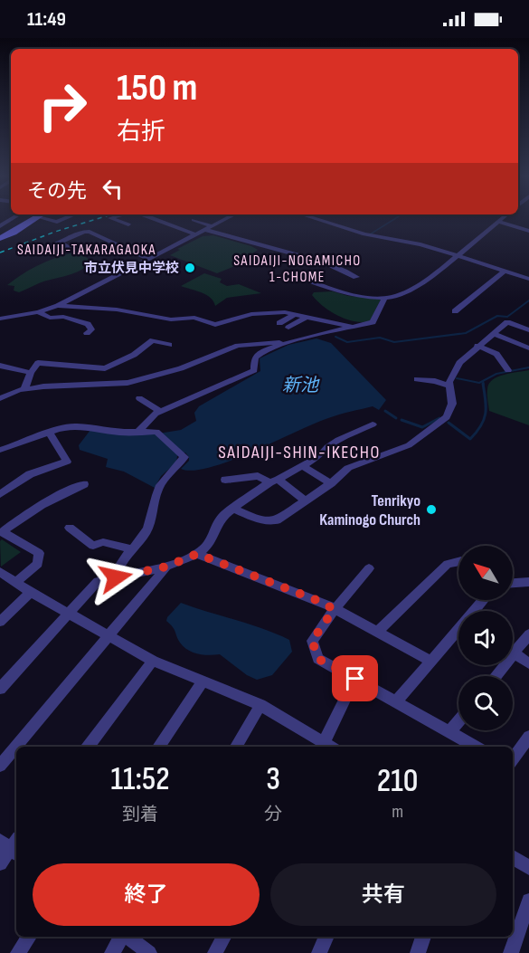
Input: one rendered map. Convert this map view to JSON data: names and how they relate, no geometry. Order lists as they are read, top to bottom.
{
  "districts": ["SAIDAIJI-TAKARAGAOKA", "SAIDAIJI-NOGAMICHO 1-CHOME", "SAIDAIJI-SHIN-IKECHO"],
  "water": ["新池"],
  "places": ["市立伏見中学校", "Tenrikyo Kaminogo Church"],
  "north": "top left",
  "page": {
    "status": "11:49",
    "turn": ["150 m", "右折"],
    "then": "その先",
    "eta": [
      "11:52",
      "到着",
      "3",
      "分",
      "210",
      "m"
    ],
    "buttons": ["終了", "共有"]
  }
}
